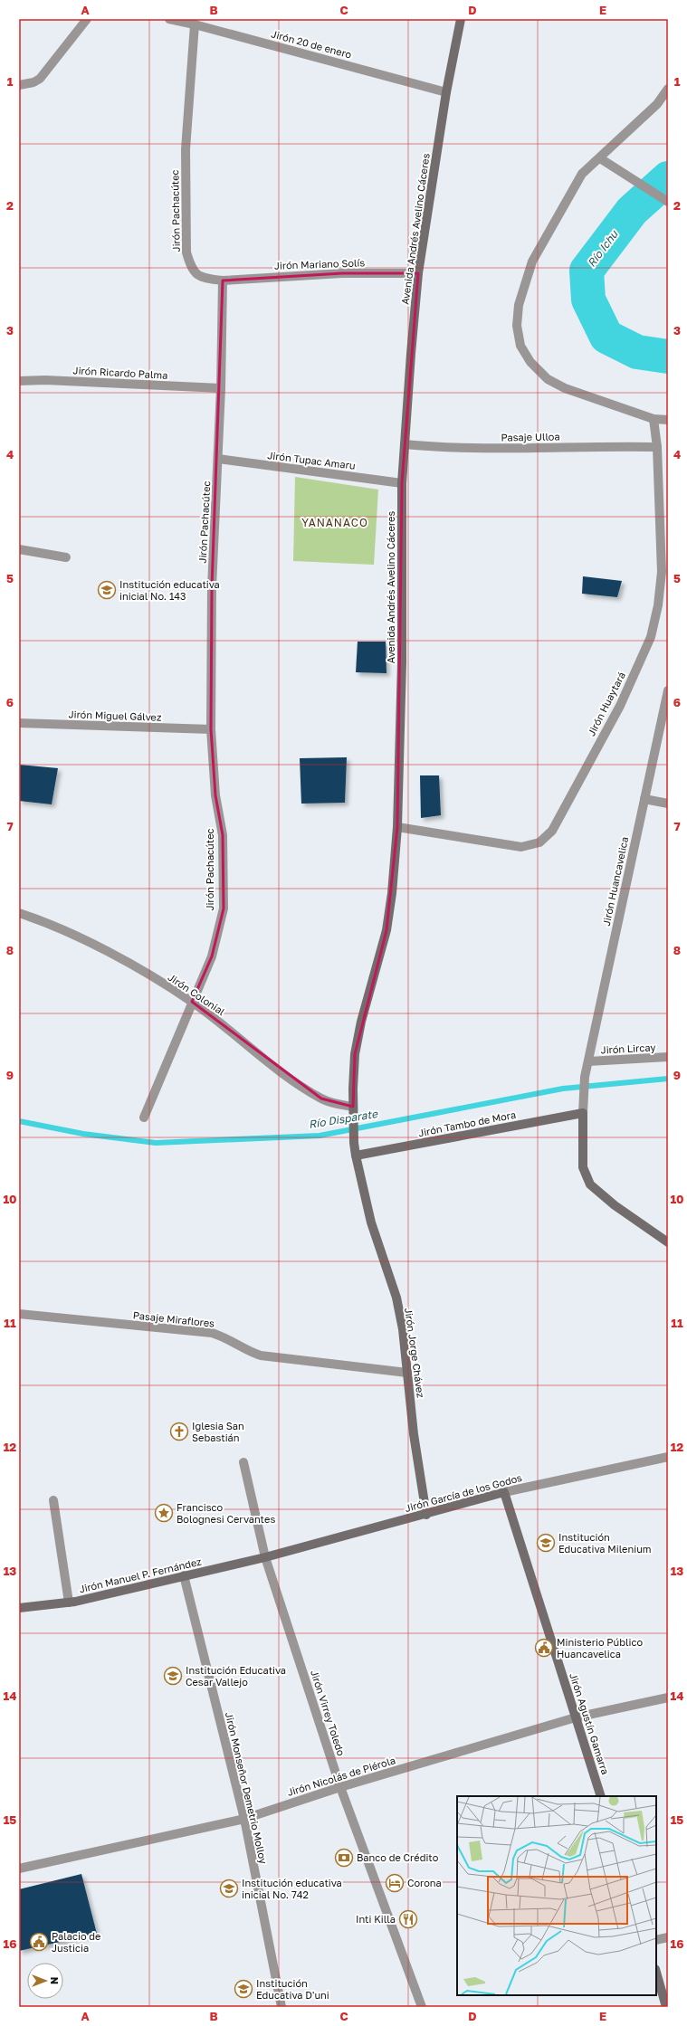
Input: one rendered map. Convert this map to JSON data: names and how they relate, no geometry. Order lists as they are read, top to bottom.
{
  "streets": {
    "main road": [
      "Avenida Andrés Avelino Cáceres",
      "Jirón Tambo de Mora",
      "Jirón Jorge Chávez",
      "Jirón García de los Godos",
      "Jirón Manuel P. Fernández",
      "Jirón Agustín Gamarra"
    ],
    "street": [
      "Jirón 20 de enero",
      "Jirón Pachacútec",
      "Jirón Mariano Solís",
      "Jirón Ricardo Palma",
      "Pasaje Ulloa",
      "Jirón Tupac Amaru",
      "Jirón Huaytará",
      "Jirón Miguel Gálvez",
      "Jirón Huancavelica",
      "Jirón Colonial",
      "Jirón Lircay",
      "Pasaje Miraflores",
      "Jirón Virrey Toledo",
      "Jirón Nicolás de Piérola",
      "Jirón Monseñor Demetrio Molloy"
    ]
  },
  "crossings": [
    ["Jirón 20 de enero", "Jirón Pachacútec"],
    ["Jirón 20 de enero", "Avenida Andrés Avelino Cáceres"],
    ["Jirón Pachacútec", "Jirón Mariano Solís"],
    ["Jirón Pachacútec", "Jirón Ricardo Palma"],
    ["Jirón Pachacútec", "Jirón Tupac Amaru"],
    ["Jirón Pachacútec", "Jirón Miguel Gálvez"],
    ["Jirón Pachacútec", "Jirón Colonial"],
    ["Avenida Andrés Avelino Cáceres", "Jirón Mariano Solís"],
    ["Avenida Andrés Avelino Cáceres", "Pasaje Ulloa"],
    ["Avenida Andrés Avelino Cáceres", "Jirón Tupac Amaru"],
    ["Avenida Andrés Avelino Cáceres", "Jirón Huaytará"],
    ["Avenida Andrés Avelino Cáceres", "Jirón Colonial"],
    ["Avenida Andrés Avelino Cáceres", "Jirón Tambo de Mora"],
    ["Avenida Andrés Avelino Cáceres", "Jirón Jorge Chávez"],
    ["Pasaje Ulloa", "Jirón Huaytará"],
    ["Jirón Huancavelica", "Jirón Lircay"],
    ["Jirón Huancavelica", "Jirón Tambo de Mora"],
    ["Jirón Tambo de Mora", "Jirón Jorge Chávez"],
    ["Pasaje Miraflores", "Jirón Jorge Chávez"],
    ["Jirón Jorge Chávez", "Jirón García de los Godos"],
    ["Jirón García de los Godos", "Jirón Manuel P. Fernández"],
    ["Jirón García de los Godos", "Jirón Virrey Toledo"],
    ["Jirón García de los Godos", "Jirón Agustín Gamarra"],
    ["Jirón Manuel P. Fernández", "Jirón Virrey Toledo"],
    ["Jirón Manuel P. Fernández", "Jirón Monseñor Demetrio Molloy"],
    ["Jirón Virrey Toledo", "Jirón Nicolás de Piérola"],
    ["Jirón Agustín Gamarra", "Jirón Nicolás de Piérola"],
    ["Jirón Nicolás de Piérola", "Jirón Monseñor Demetrio Molloy"]
  ],
  "districts": ["YANANACO"],
  "water": ["Río Ichu", "Río Disparate"],
  "places": {
    "school or university": [
      "Institución educativa inicial No. 143",
      "Institución Educativa Milenium",
      "Institución Educativa Cesar Vallejo",
      "Institución educativa inicial No. 742",
      "Institución Educativa D'uni"
    ],
    "church": ["Iglesia San Sebastián"],
    "place": ["Francisco Bolognesi Cervantes"],
    "public building": ["Ministerio Público Huancavelica", "Palacio de Justicia"],
    "bank": ["Banco de Crédito"],
    "hotel": ["Corona"],
    "restaurant": ["Inti Killa"]
  },
  "north": "right",
  "grid": {
    "columns": [
      "A",
      "B",
      "C",
      "D",
      "E"
    ],
    "rows": [
      "1",
      "2",
      "3",
      "4",
      "5",
      "6",
      "7",
      "8",
      "9",
      "10",
      "11",
      "12",
      "13",
      "14",
      "15",
      "16"
    ]
  }
}
